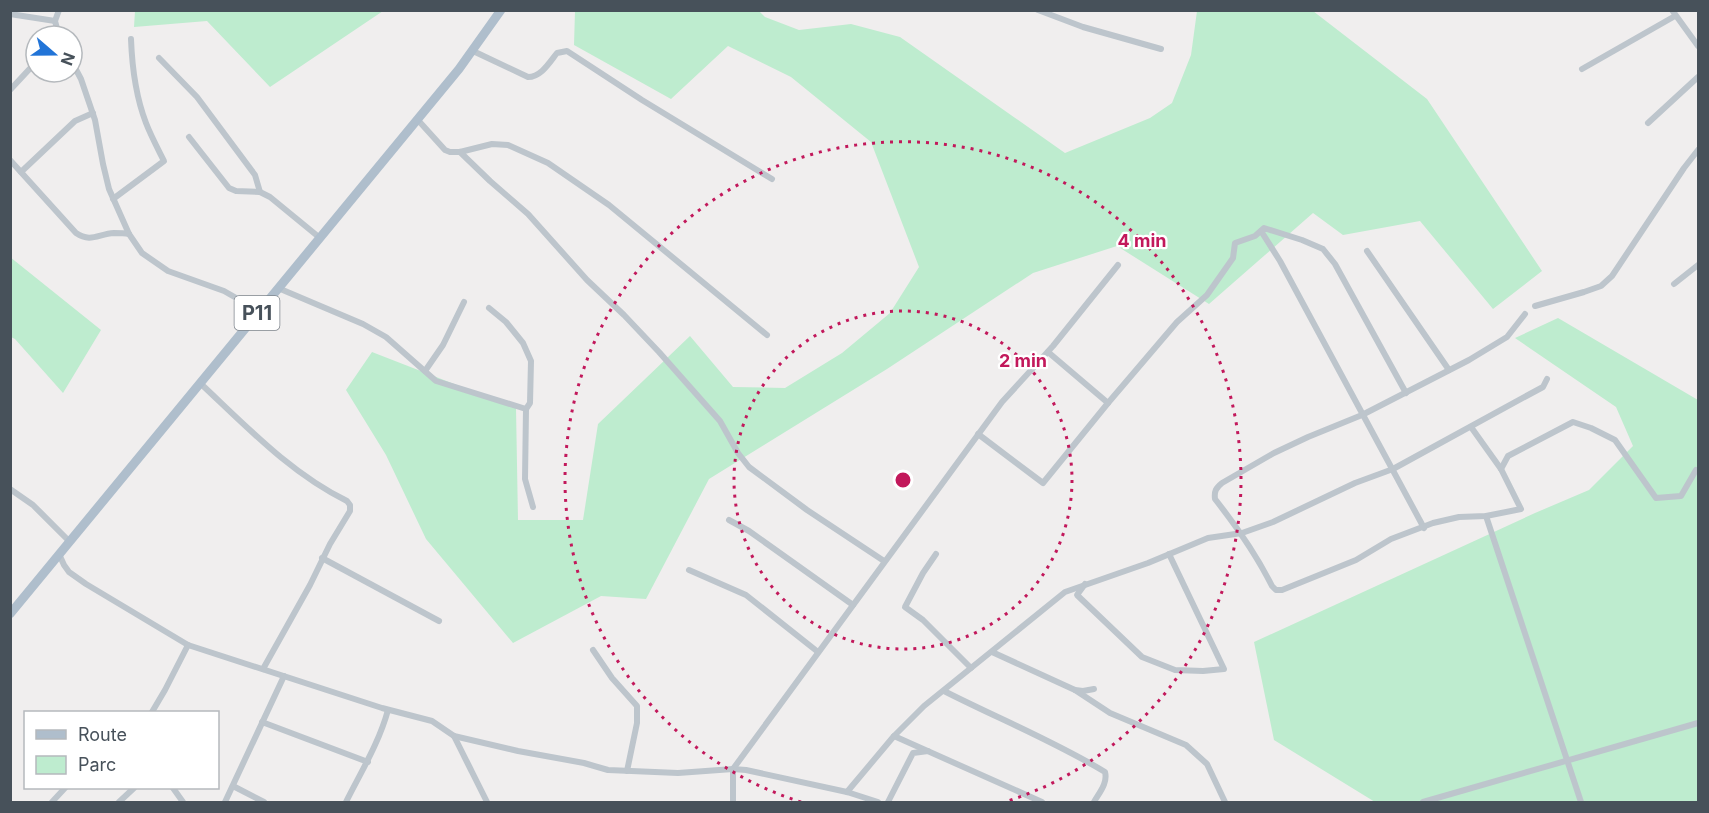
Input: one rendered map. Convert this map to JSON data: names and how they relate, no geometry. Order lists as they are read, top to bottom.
{
  "streets": {
    "main road": ["P11"]
  },
  "legend": ["Route", "Parc"],
  "north": "right",
  "rings": ["4 min", "2 min"]
}
